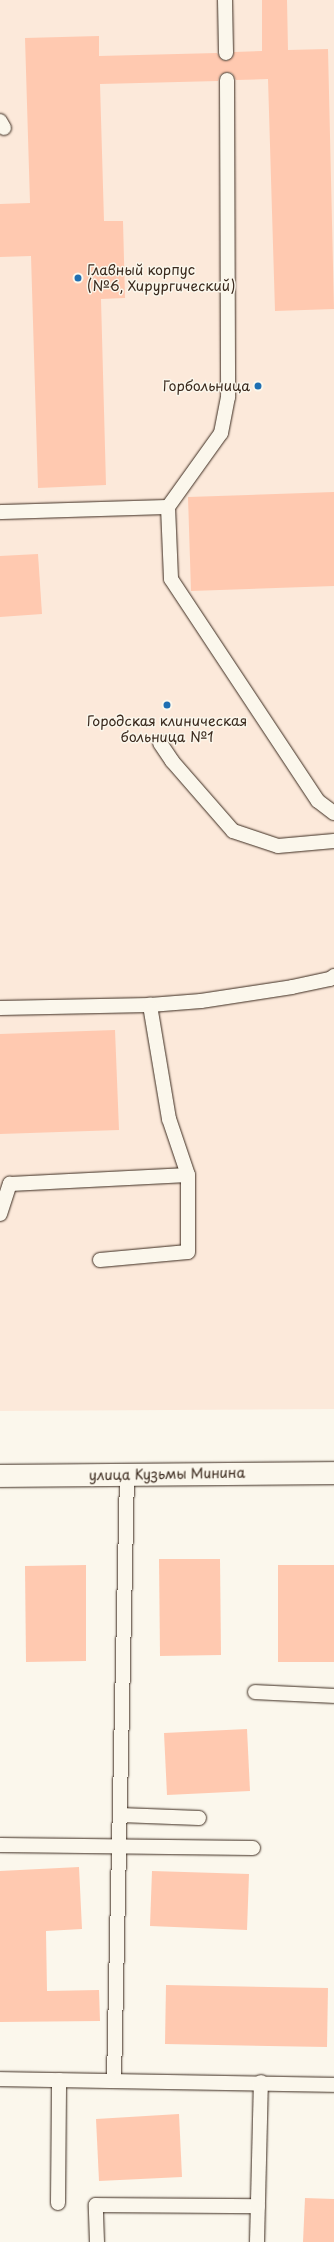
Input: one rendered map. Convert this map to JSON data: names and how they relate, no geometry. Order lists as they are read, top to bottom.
{
  "streets": {
    "street": ["улица Кузьмы Минина"]
  },
  "places": ["Главный корпус (№6, Хирургический)", "Горбольница", "Городская клиническая больница №1"]
}
